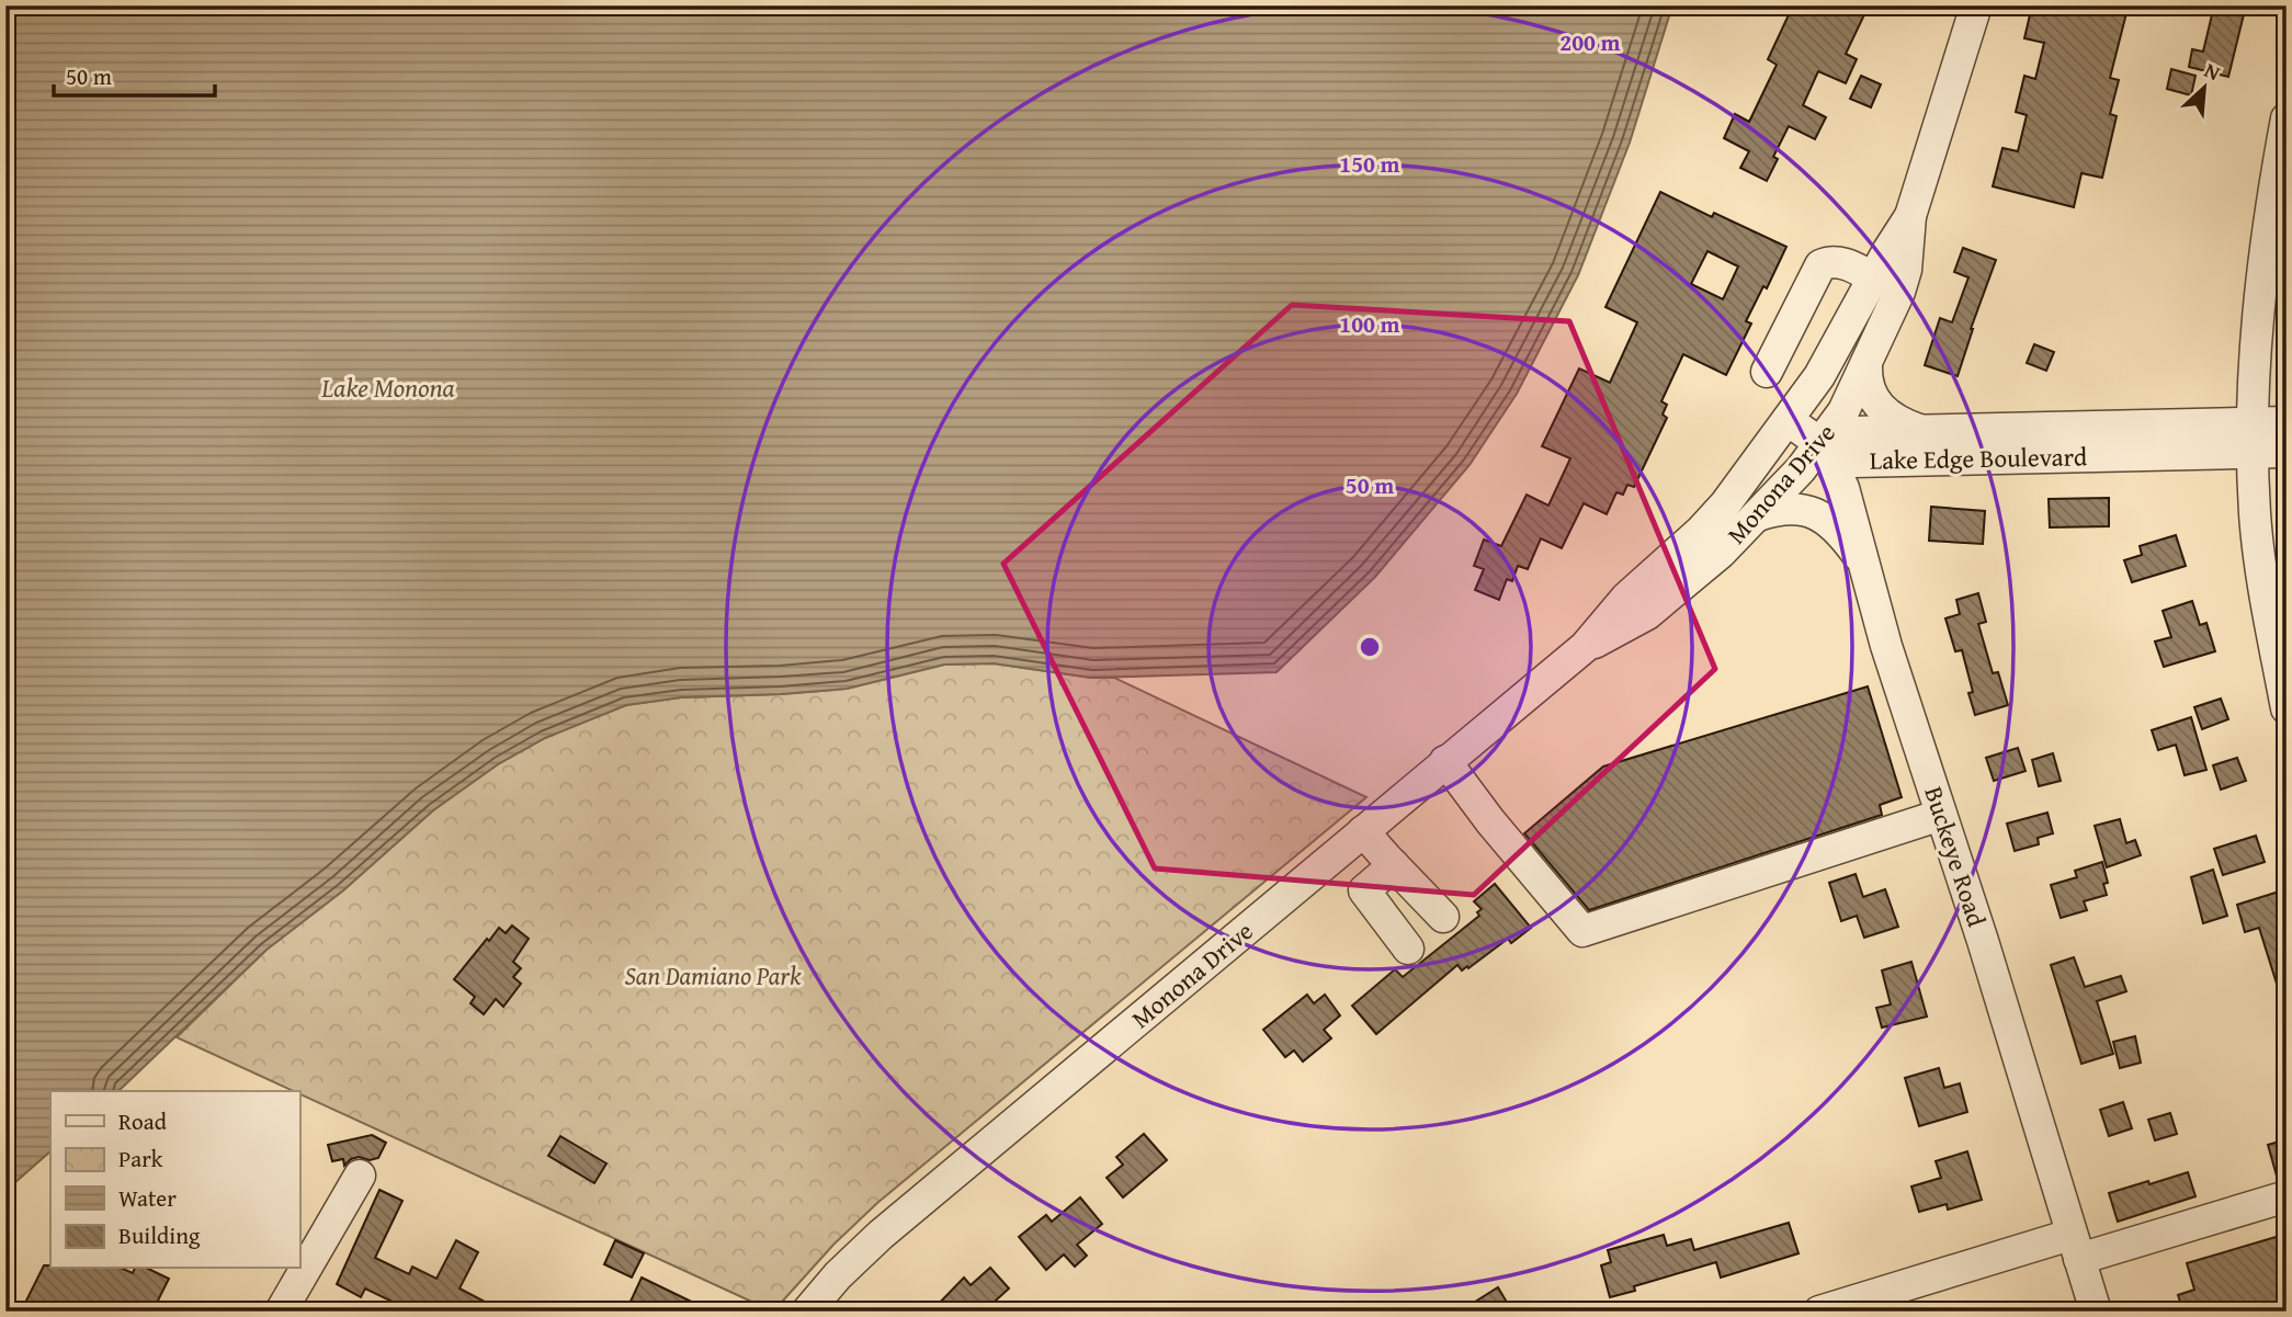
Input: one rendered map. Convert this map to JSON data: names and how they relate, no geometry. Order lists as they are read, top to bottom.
{
  "streets": {
    "street": ["Lake Edge Boulevard", "Monona Drive", "Buckeye Road"]
  },
  "crossings": [
    ["Lake Edge Boulevard", "Monona Drive"],
    ["Lake Edge Boulevard", "Buckeye Road"],
    ["Monona Drive", "Buckeye Road"]
  ],
  "water": ["Lake Monona"],
  "parks": ["San Damiano Park"],
  "legend": [
    "Road",
    "Park",
    "Water",
    "Building"
  ],
  "scale_bar": "50 m",
  "north": "top right",
  "rings": [
    "200 m",
    "150 m",
    "100 m",
    "50 m"
  ]
}
